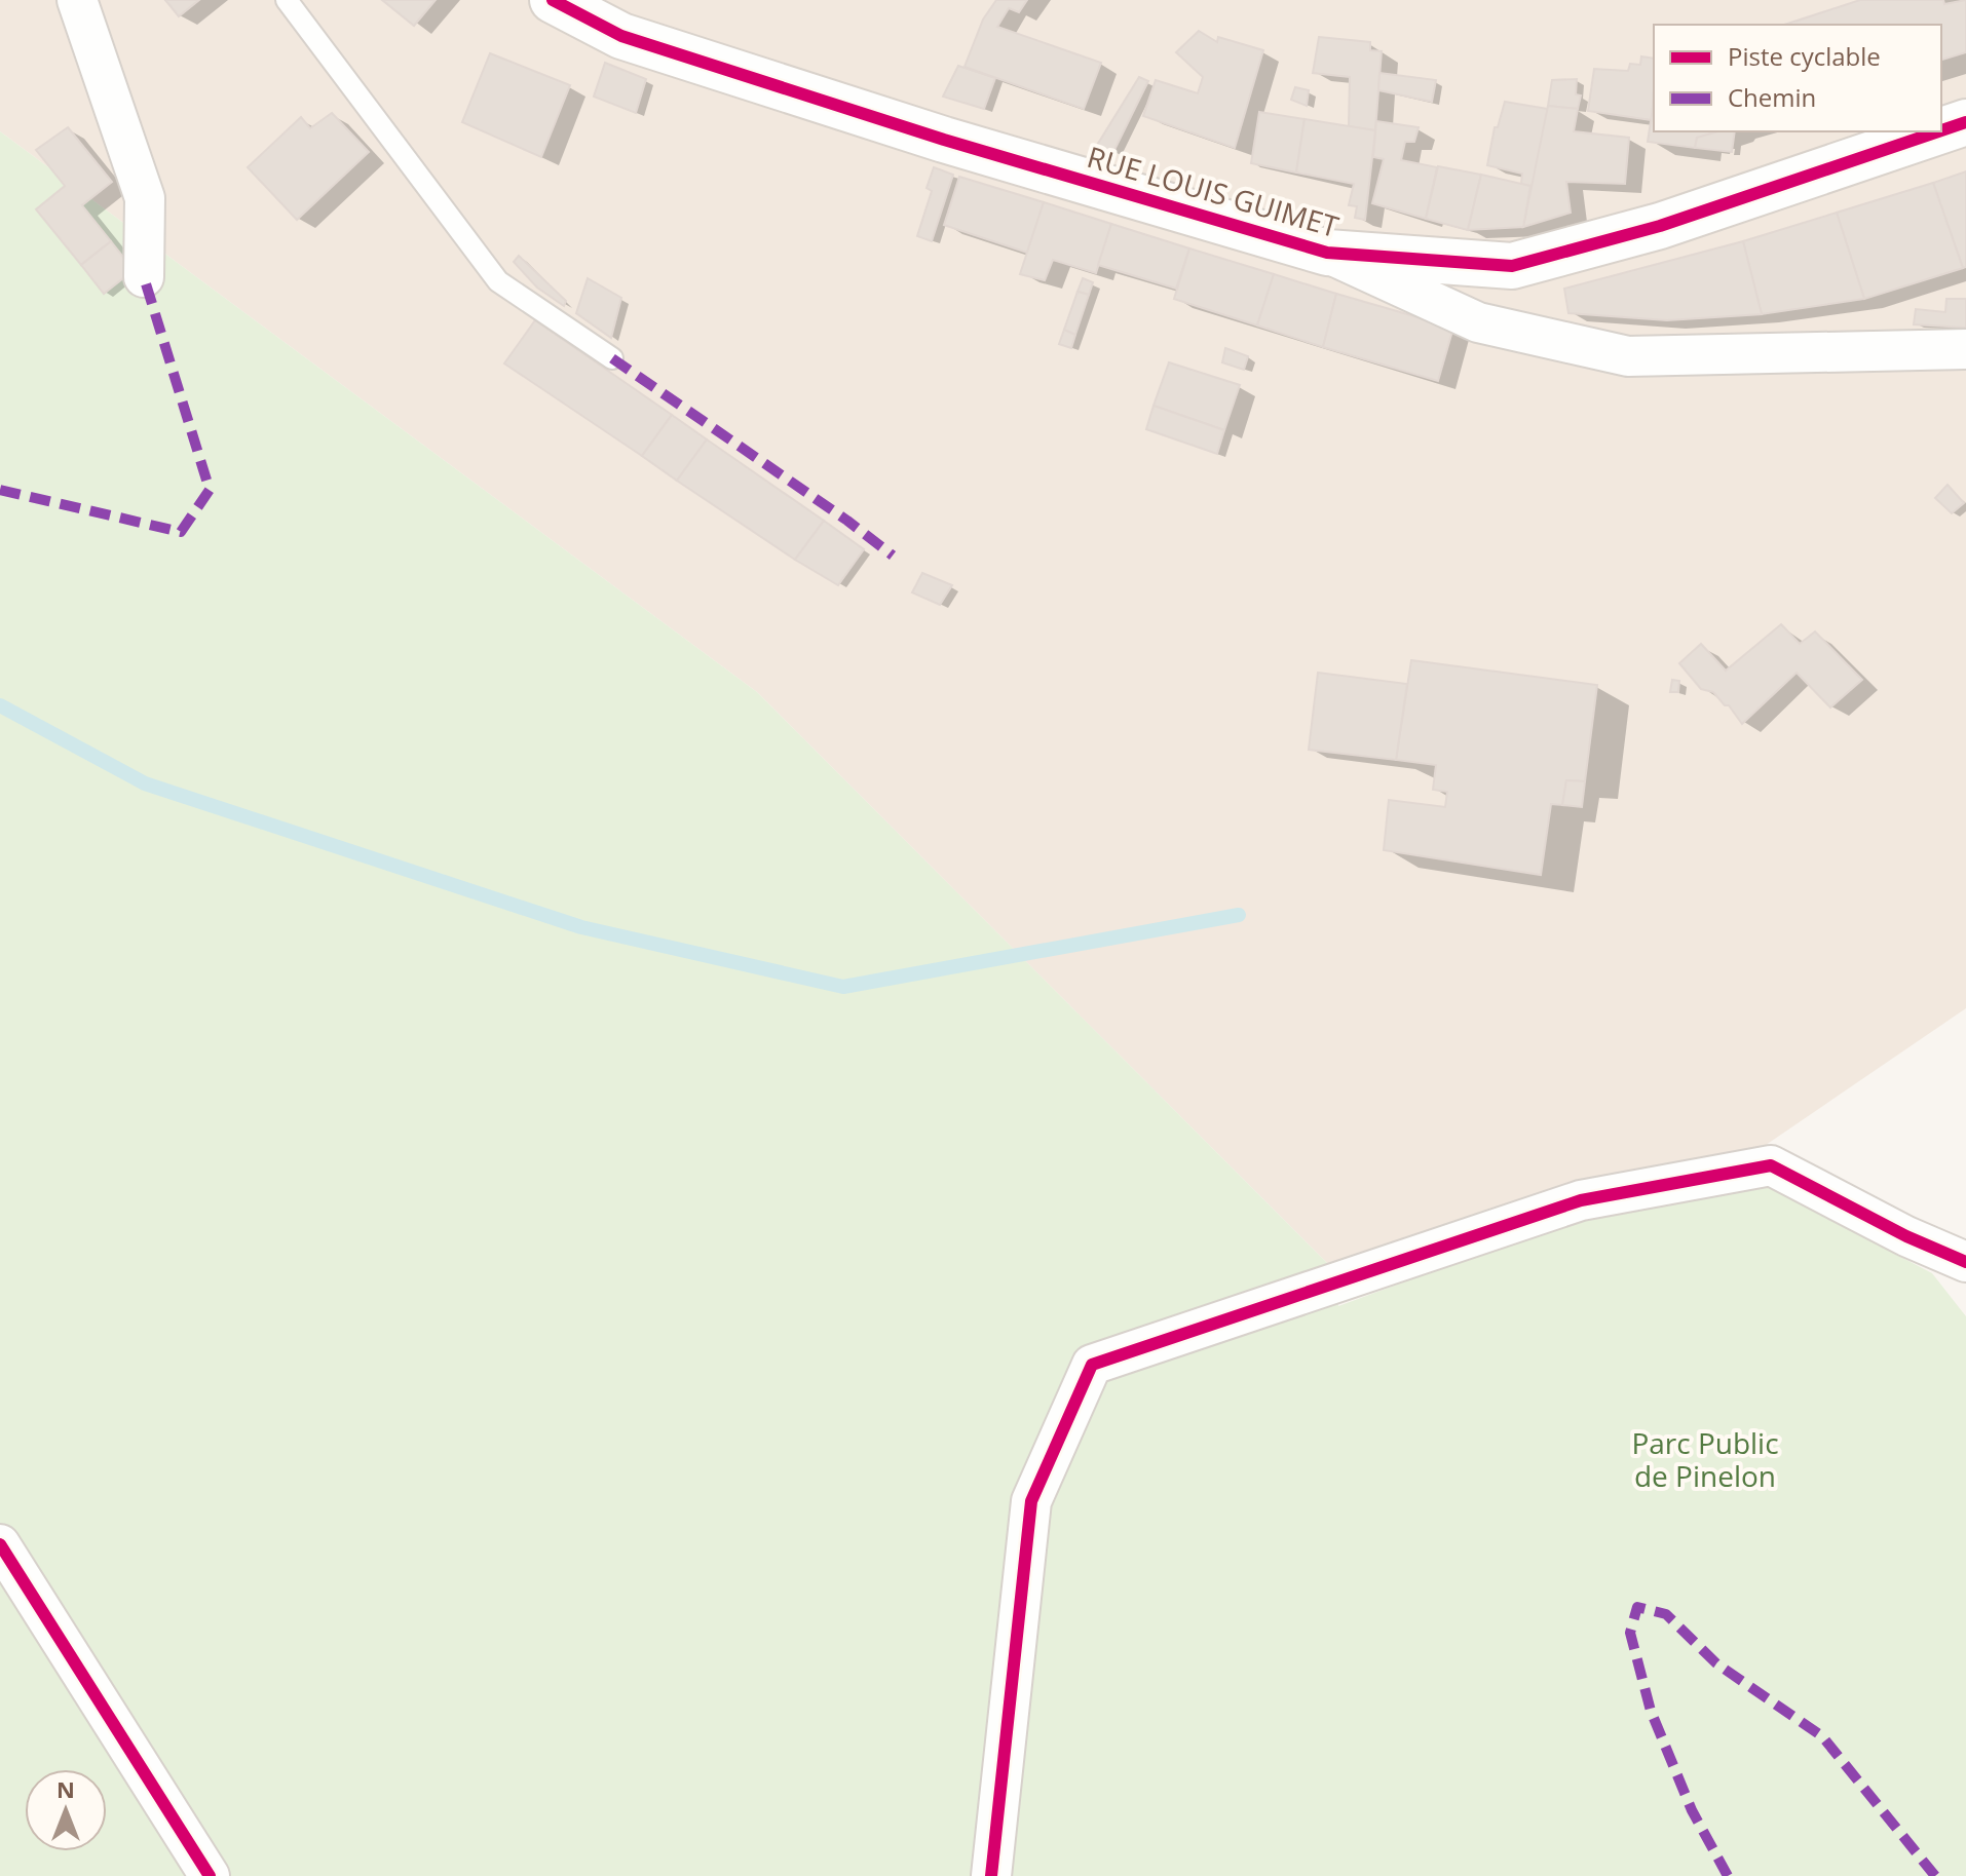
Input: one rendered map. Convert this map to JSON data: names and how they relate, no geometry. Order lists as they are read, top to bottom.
{
  "streets": {
    "street": ["RUE LOUIS GUIMET"]
  },
  "parks": ["Parc Public de Pinelon"],
  "legend": ["Piste cyclable", "Chemin"],
  "north": "top"
}
